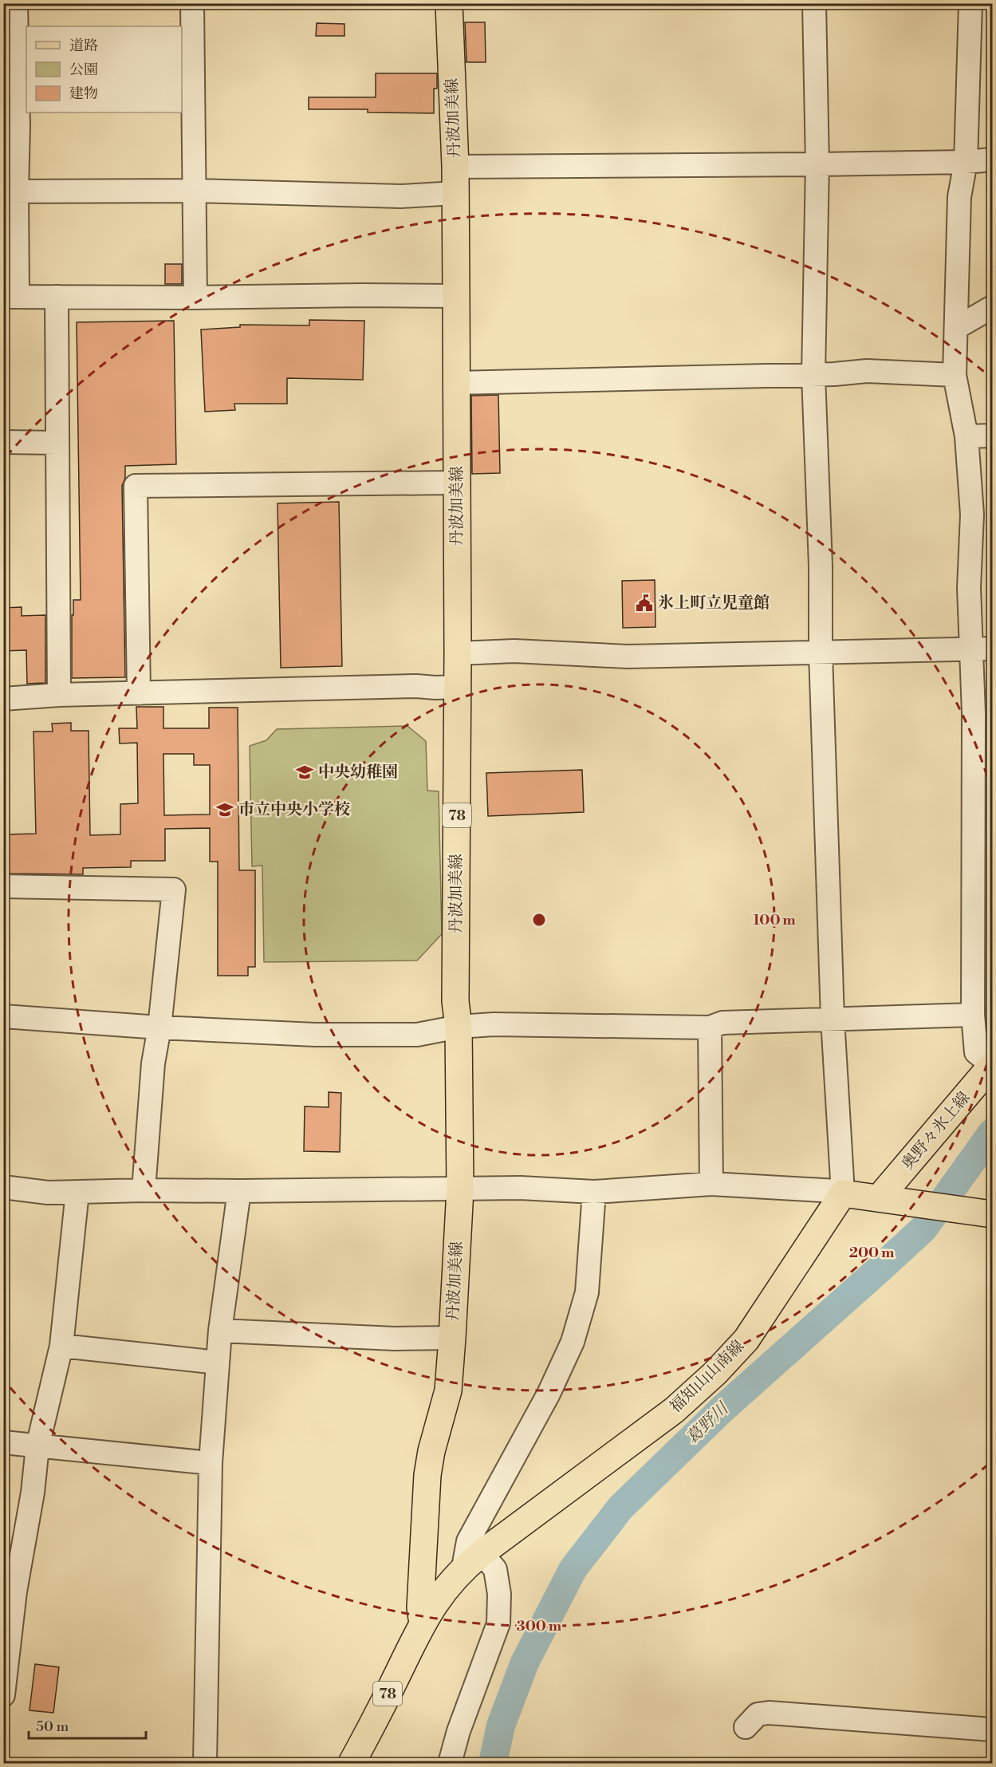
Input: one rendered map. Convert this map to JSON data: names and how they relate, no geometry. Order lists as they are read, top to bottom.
{
  "streets": {
    "main road": [
      "丹波加美線",
      "78",
      "奥野々氷上線",
      "福知山山南線"
    ]
  },
  "crossings": [
    ["丹波加美線", "78"],
    ["丹波加美線", "福知山山南線"],
    ["78", "福知山山南線"]
  ],
  "water": ["葛野川"],
  "places": {
    "public building": ["氷上町立児童館"],
    "school or university": ["中央幼稚園", "市立中央小学校"]
  },
  "legend": ["道路", "公園", "建物"],
  "scale_bar": "50 m",
  "rings": ["100 m", "200 m", "300 m"]
}
